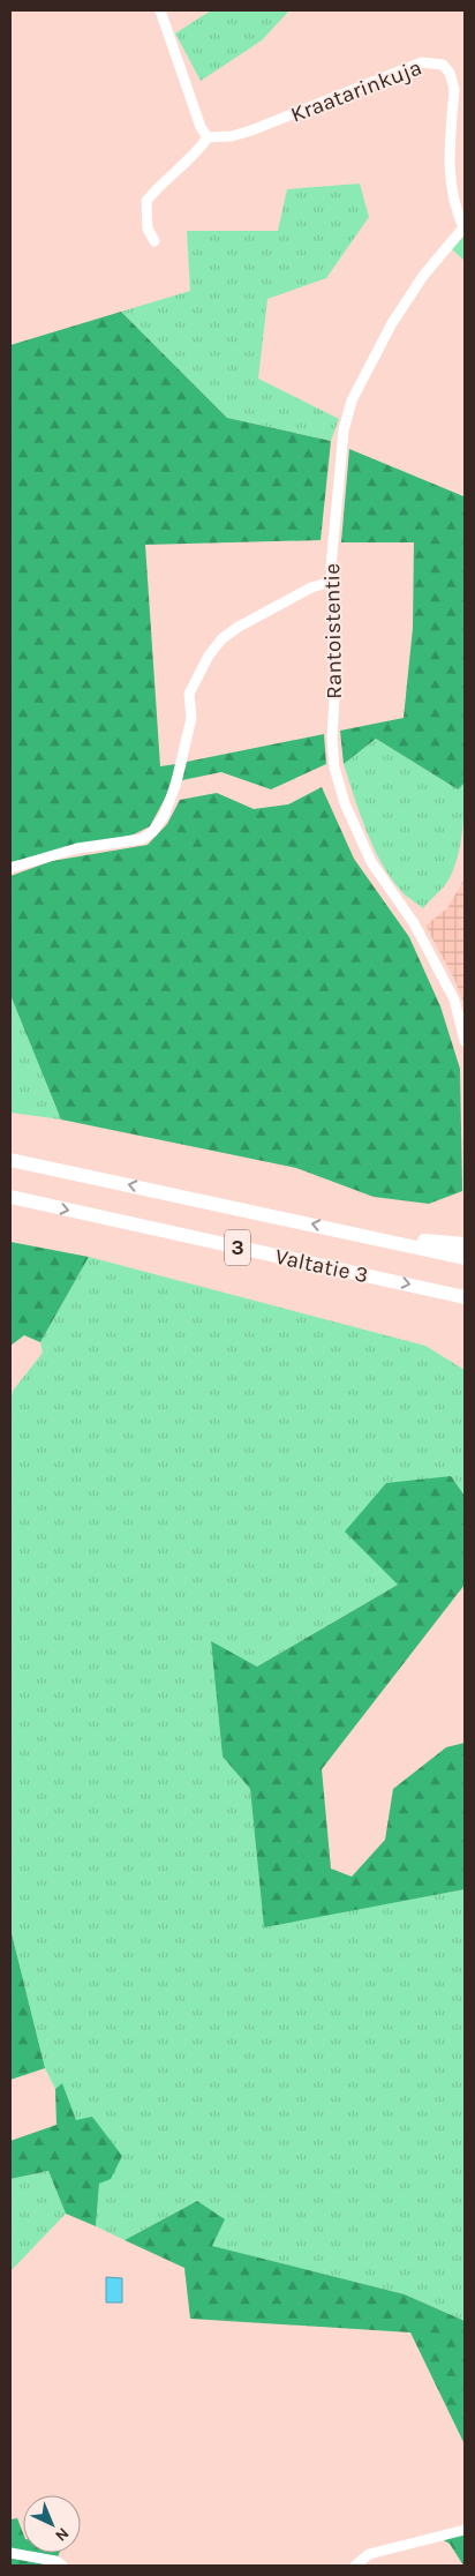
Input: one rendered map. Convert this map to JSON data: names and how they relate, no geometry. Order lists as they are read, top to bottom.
{
  "streets": {
    "highway": ["3", "Valtatie 3"],
    "street": ["Kraatarinkuja", "Rantoistentie"]
  },
  "crossings": [
    ["Kraatarinkuja", "Rantoistentie"]
  ],
  "north": "bottom right"
}
